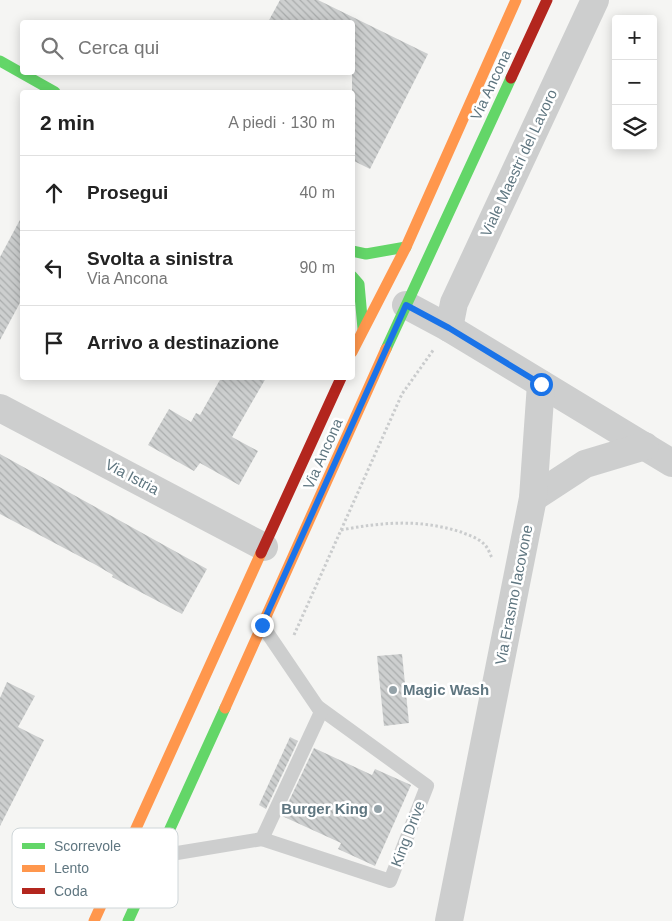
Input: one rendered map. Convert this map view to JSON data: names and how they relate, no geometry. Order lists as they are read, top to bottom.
{
  "streets": {
    "street": [
      "Via Ancona",
      "Viale Maestri del Lavoro",
      "Via Istria",
      "Via Erasmo Iacovone"
    ],
    "lane": ["King Drive"]
  },
  "crossings": [
    ["Via Ancona", "Via Istria"]
  ],
  "places": ["Magic Wash", "Burger King"],
  "legend": ["Scorrevole", "Lento", "Coda"],
  "page": {
    "map_buttons": ["+", "−"],
    "search": "Cerca qui",
    "heading": ["2 min", "A piedi · 130 m"],
    "list": [
      ["Prosegui", "40 m"],
      ["Svolta a sinistra", "Via Ancona", "90 m"],
      "Arrivo a destinazione"
    ]
  }
}
